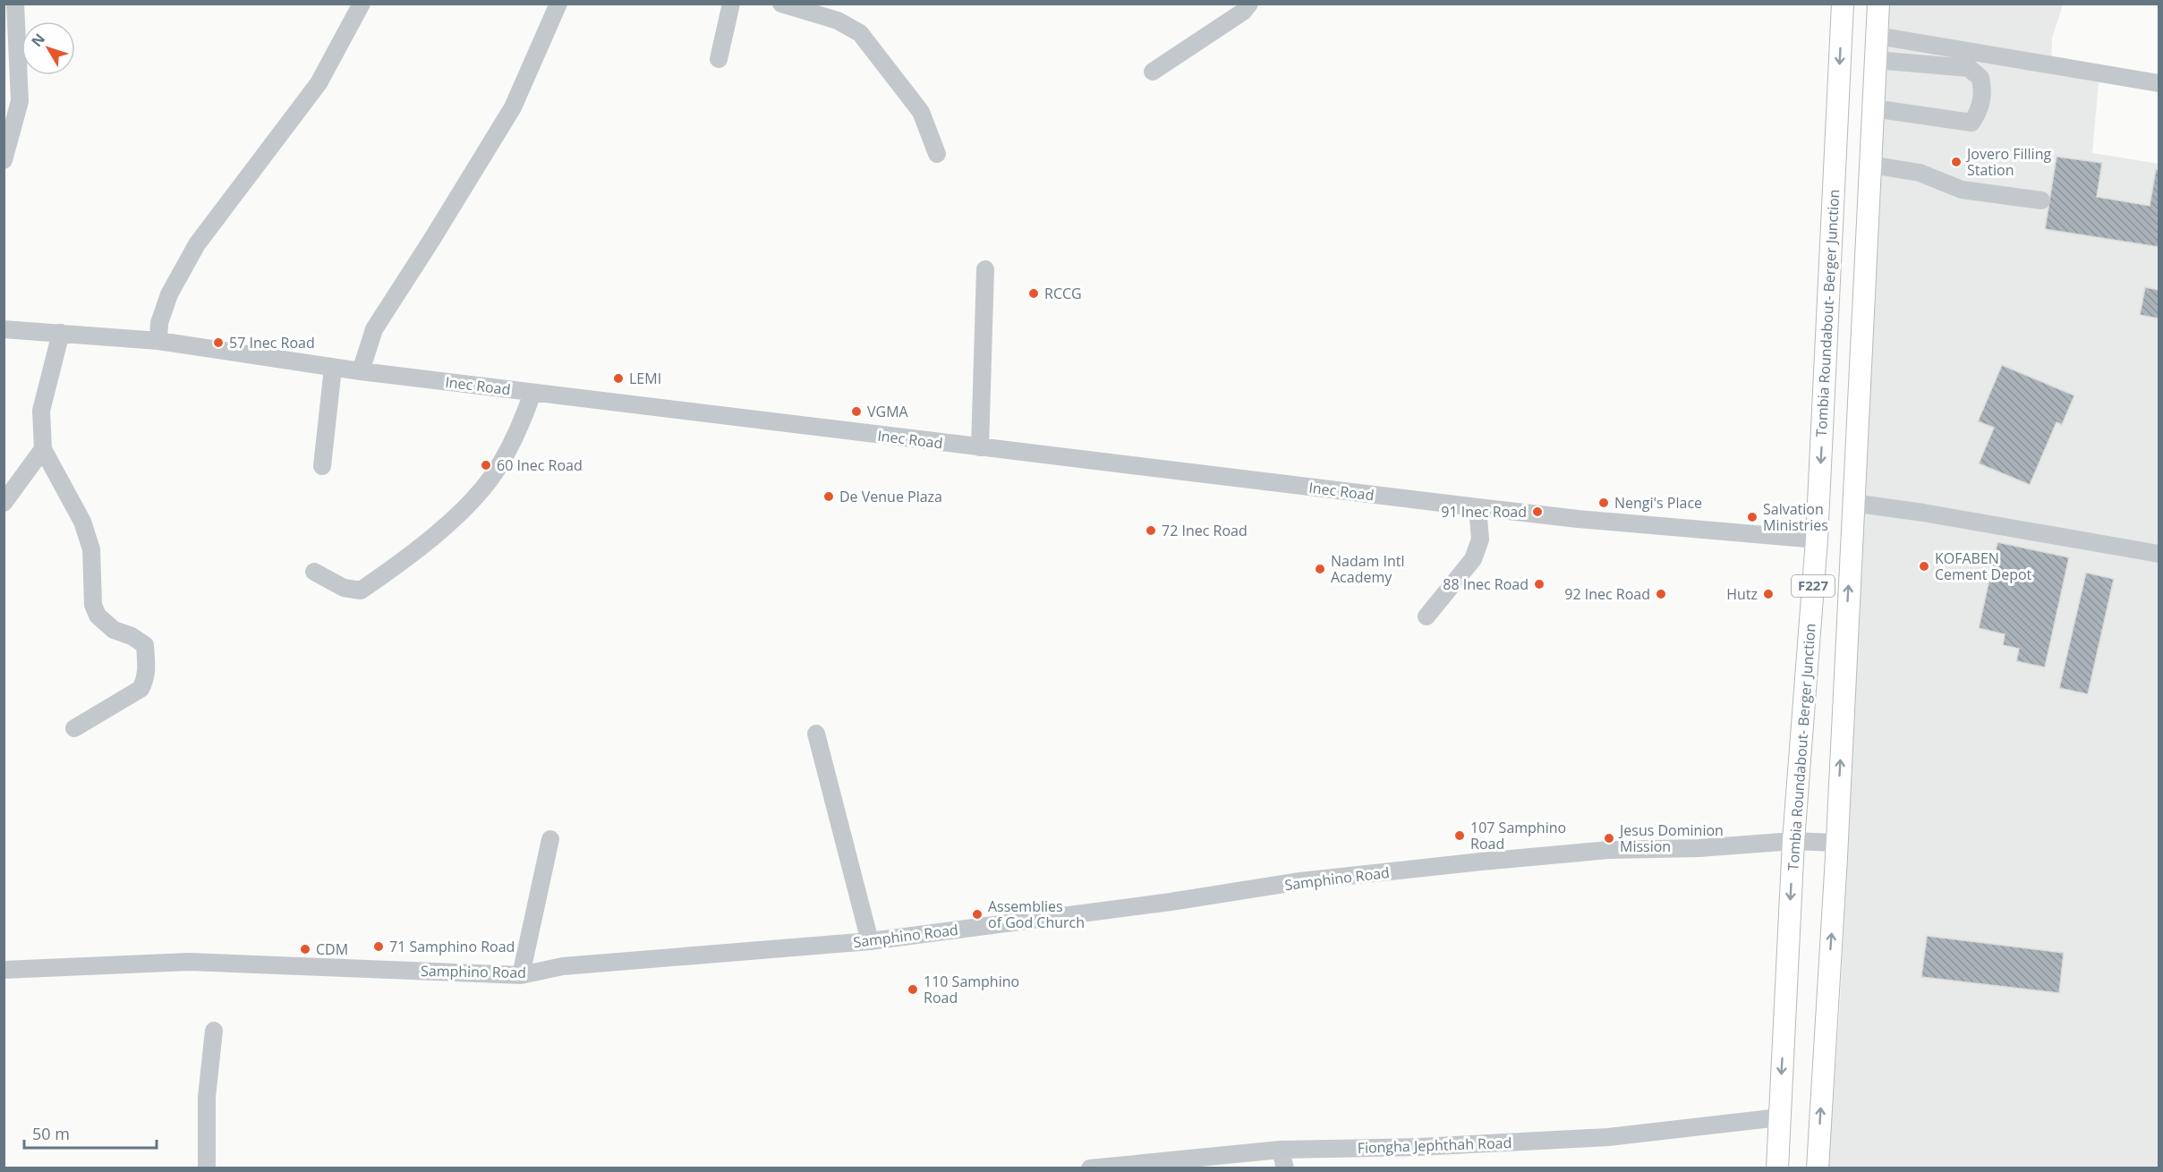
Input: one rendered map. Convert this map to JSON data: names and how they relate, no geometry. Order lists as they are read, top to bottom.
{
  "streets": {
    "main road": ["Tombia Roundabout- Berger Junction", "F227"],
    "street": ["Inec Road", "Samphino Road", "Fiongha Jephthah Road"]
  },
  "crossings": [
    ["Tombia Roundabout- Berger Junction", "Inec Road"],
    ["Tombia Roundabout- Berger Junction", "Samphino Road"],
    ["Tombia Roundabout- Berger Junction", "Fiongha Jephthah Road"],
    ["F227", "Samphino Road"]
  ],
  "places": [
    "Jovero Filling Station",
    "RCCG",
    "57 Inec Road",
    "LEMI",
    "VGMA",
    "60 Inec Road",
    "De Venue Plaza",
    "Nengi's Place",
    "91 Inec Road",
    "Salvation Ministries",
    "72 Inec Road",
    "KOFABEN Cement Depot",
    "Nadam Intl Academy",
    "88 Inec Road",
    "92 Inec Road",
    "Hutz",
    "107 Samphino Road",
    "Jesus Dominion Mission",
    "Assemblies of God Church",
    "71 Samphino Road",
    "CDM",
    "110 Samphino Road"
  ],
  "scale_bar": "50 m",
  "north": "top left"
}
